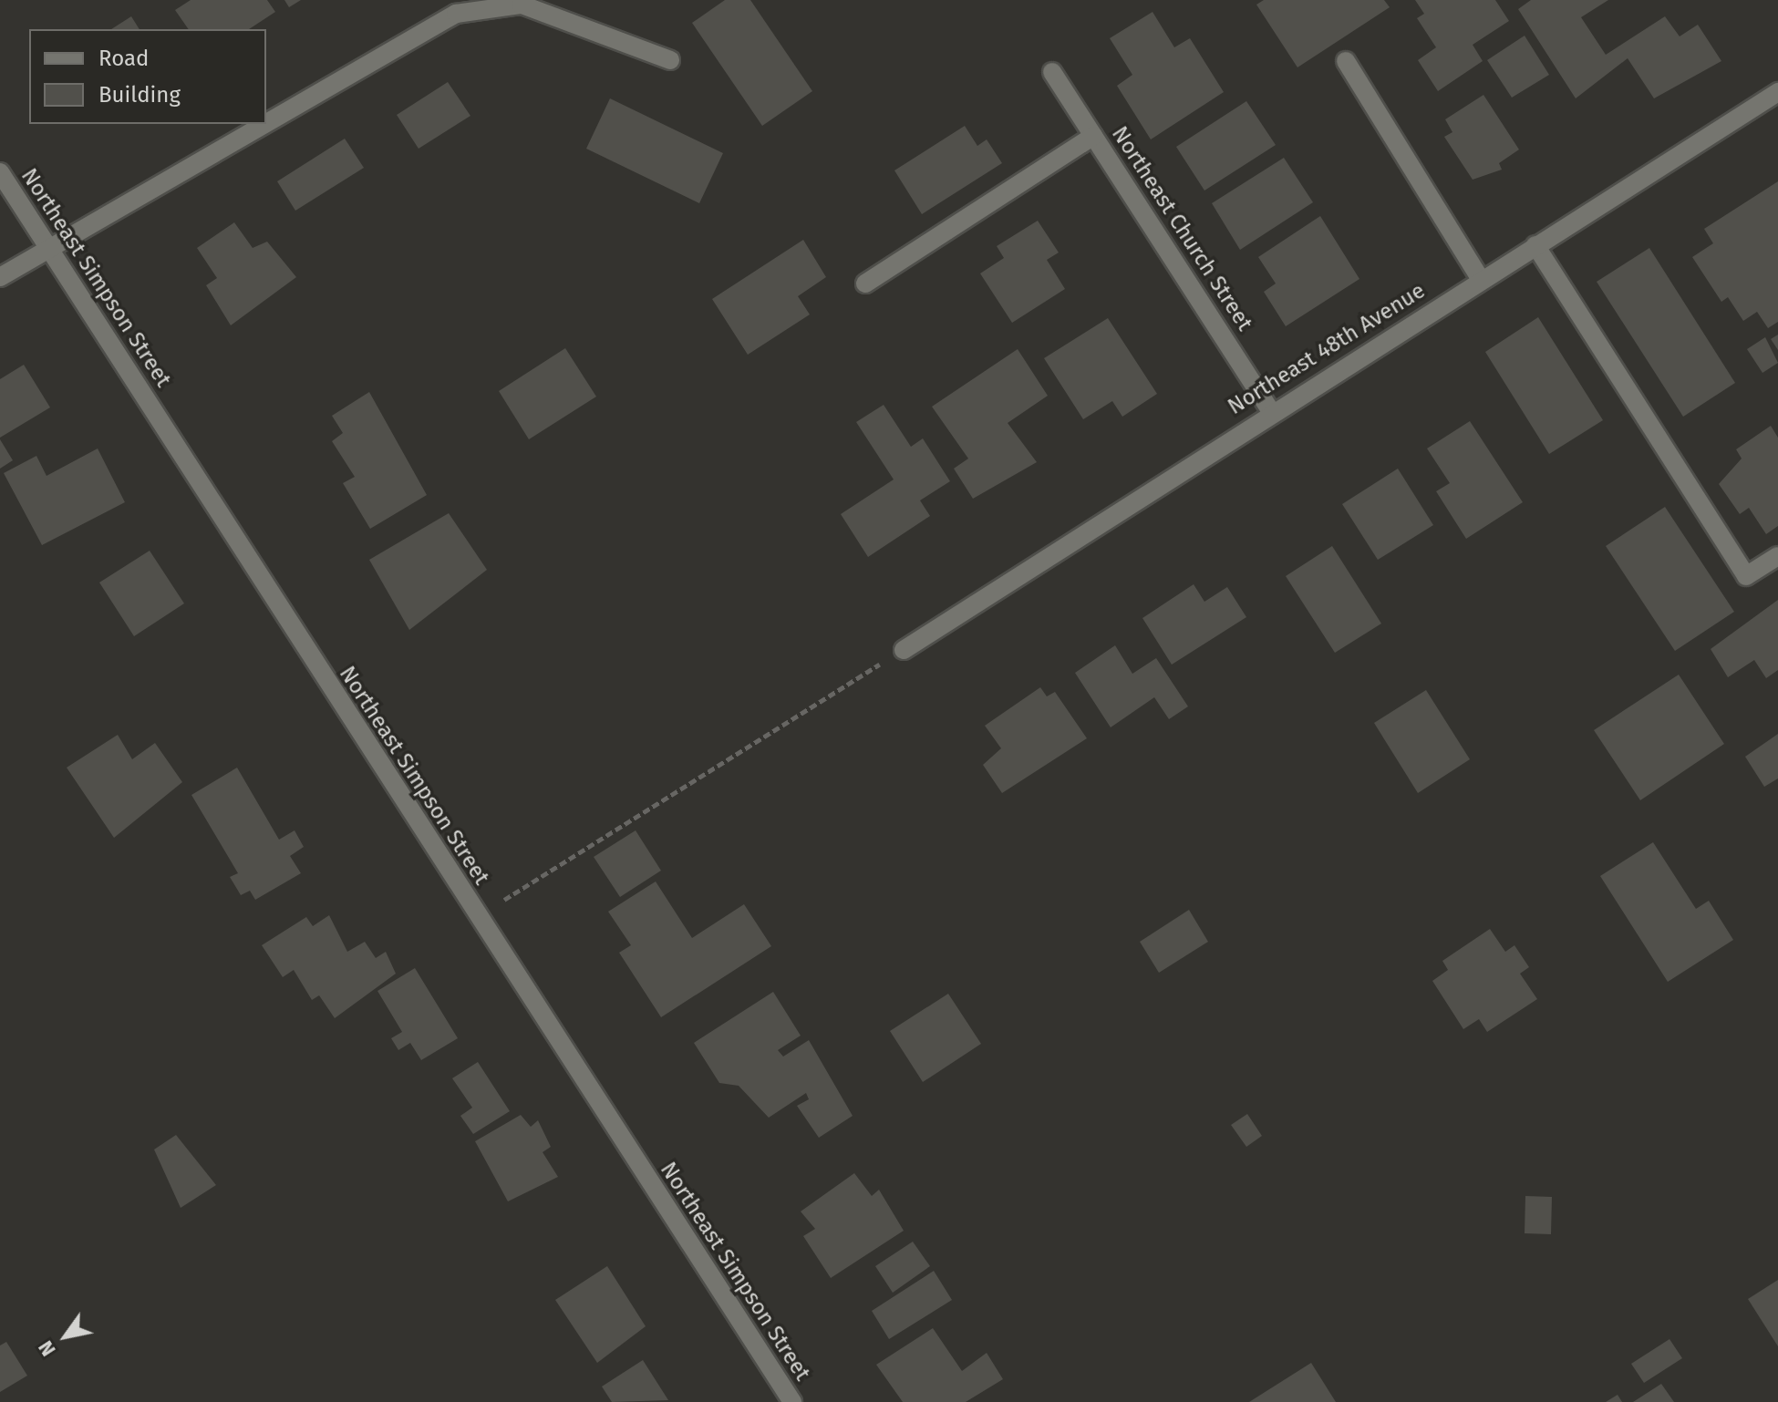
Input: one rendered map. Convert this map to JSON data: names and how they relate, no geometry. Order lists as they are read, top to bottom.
{
  "streets": {
    "street": ["Northeast Church Street", "Northeast Simpson Street", "Northeast 48th Avenue"]
  },
  "crossings": [
    ["Northeast Church Street", "Northeast 48th Avenue"]
  ],
  "legend": ["Road", "Building"],
  "north": "bottom left"
}
